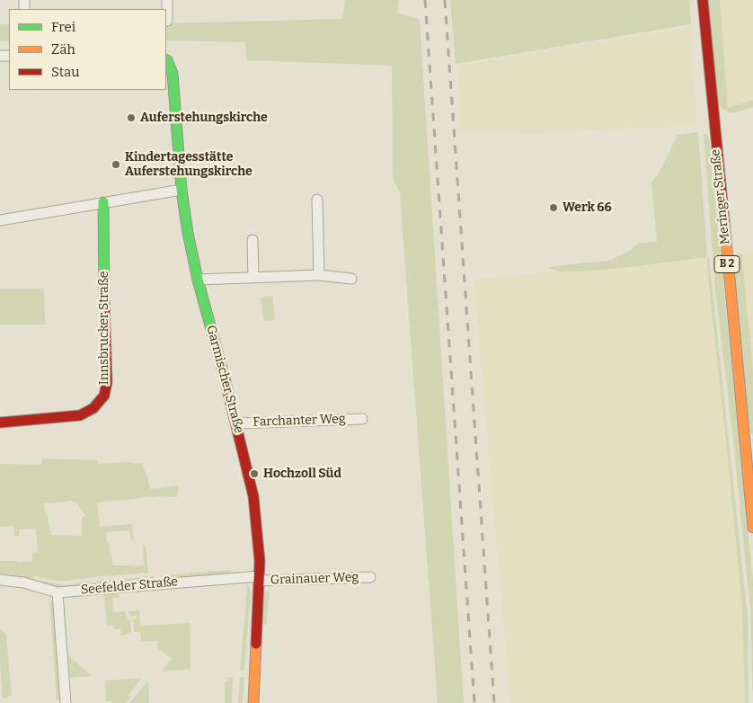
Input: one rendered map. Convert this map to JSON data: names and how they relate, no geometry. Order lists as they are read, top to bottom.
{
  "streets": {
    "street": [
      "Meringer Straße",
      "B 2",
      "Innsbrucker Straße",
      "Garmischer Straße",
      "Farchanter Weg",
      "Grainauer Weg",
      "Seefelder Straße"
    ]
  },
  "crossings": [
    ["Garmischer Straße", "Farchanter Weg"],
    ["Garmischer Straße", "Grainauer Weg"],
    ["Garmischer Straße", "Seefelder Straße"],
    ["Grainauer Weg", "Seefelder Straße"]
  ],
  "places": [
    "Auferstehungskirche",
    "Kindertagesstätte Auferstehungskirche",
    "Werk 66",
    "Hochzoll Süd"
  ],
  "legend": ["Frei", "Zäh", "Stau"]
}
